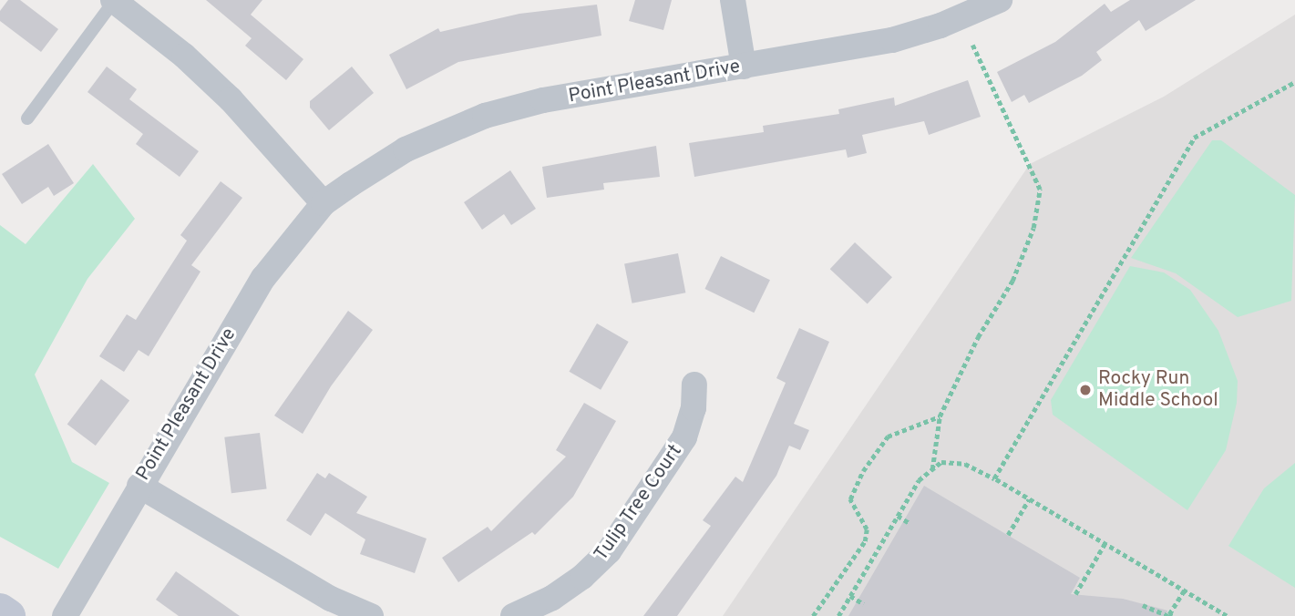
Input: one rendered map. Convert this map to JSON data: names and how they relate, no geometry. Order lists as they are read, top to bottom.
{
  "streets": {
    "street": ["Point Pleasant Drive", "Tulip Tree Court"]
  },
  "places": ["Rocky Run Middle School"]
}
